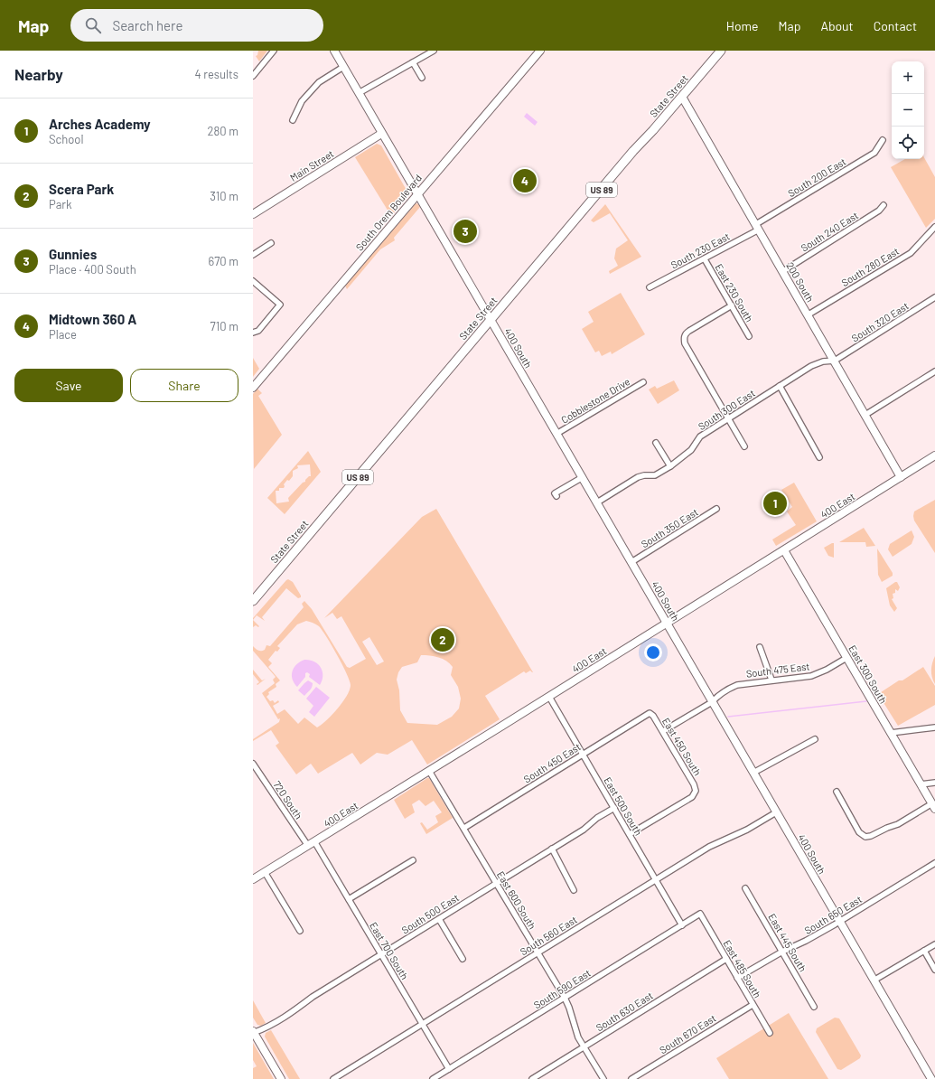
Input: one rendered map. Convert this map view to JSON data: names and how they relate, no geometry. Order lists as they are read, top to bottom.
{
  "streets": {
    "main road": ["State Street", "US 89"],
    "street": [
      "Main Street",
      "South 200 East",
      "South Orem Boulevard",
      "South 240 East",
      "South 230 East",
      "South 280 East",
      "200 South",
      "East 230 South",
      "South 320 East",
      "400 South",
      "Cobblestone Drive",
      "South 300 East",
      "400 East",
      "South 350 East",
      "South 475 East",
      "East 300 South",
      "East 450 South",
      "South 450 East",
      "720 South",
      "East 500 South",
      "East 600 South",
      "South 500 East",
      "South 650 East",
      "South 560 East",
      "East 445 South",
      "East 700 South",
      "East 485 South",
      "South 590 East",
      "South 630 East",
      "South 670 East"
    ]
  },
  "crossings": [
    ["State Street", "200 South"],
    ["State Street", "400 South"],
    ["Main Street", "400 South"],
    ["South 200 East", "South 230 East"],
    ["South 200 East", "200 South"],
    ["South Orem Boulevard", "400 South"],
    ["South 240 East", "200 South"],
    ["South 230 East", "200 South"],
    ["South 230 East", "East 230 South"],
    ["South 280 East", "200 South"],
    ["200 South", "South 320 East"],
    ["200 South", "South 300 East"],
    ["200 South", "400 East"],
    ["South 320 East", "South 300 East"],
    ["400 South", "Cobblestone Drive"],
    ["400 South", "South 300 East"],
    ["400 South", "400 East"],
    ["400 South", "South 350 East"],
    ["400 South", "South 475 East"],
    ["400 South", "South 650 East"],
    ["400 South", "South 560 East"],
    ["400 East", "East 300 South"],
    ["400 East", "720 South"],
    ["400 East", "East 500 South"],
    ["400 East", "East 600 South"],
    ["400 East", "East 700 South"],
    ["South 475 East", "East 300 South"],
    ["South 475 East", "East 450 South"],
    ["East 450 South", "South 450 East"],
    ["East 450 South", "East 500 South"],
    ["South 450 East", "East 500 South"],
    ["South 450 East", "East 600 South"],
    ["East 500 South", "South 500 East"],
    ["East 500 South", "South 560 East"],
    ["East 500 South", "South 590 East"],
    ["East 600 South", "South 500 East"],
    ["East 600 South", "South 560 East"],
    ["East 600 South", "South 590 East"],
    ["East 600 South", "South 630 East"],
    ["South 500 East", "East 700 South"],
    ["South 650 East", "East 445 South"],
    ["South 650 East", "East 485 South"],
    ["South 560 East", "East 700 South"],
    ["East 700 South", "South 590 East"],
    ["East 485 South", "South 590 East"],
    ["East 485 South", "South 630 East"],
    ["East 485 South", "South 670 East"]
  ],
  "page": {
    "header": "Map",
    "search": "Search here",
    "nav": [
      "Home",
      "Map",
      "About",
      "Contact"
    ],
    "heading": ["Nearby", "4 results"],
    "map_buttons": ["+", "−"],
    "list": [
      {
        "mark": "1",
        "name": "Arches Academy",
        "note": "School",
        "value": "280 m"
      },
      {
        "mark": "2",
        "name": "Scera Park",
        "note": "Park",
        "value": "310 m"
      },
      {
        "mark": "3",
        "name": "Gunnies",
        "note": "Place · 400 South",
        "value": "670 m"
      },
      {
        "mark": "4",
        "name": "Midtown 360 A",
        "note": "Place",
        "value": "710 m"
      }
    ],
    "pins": [
      "4",
      "3",
      "1",
      "2"
    ],
    "buttons": ["Save", "Share"]
  }
}
